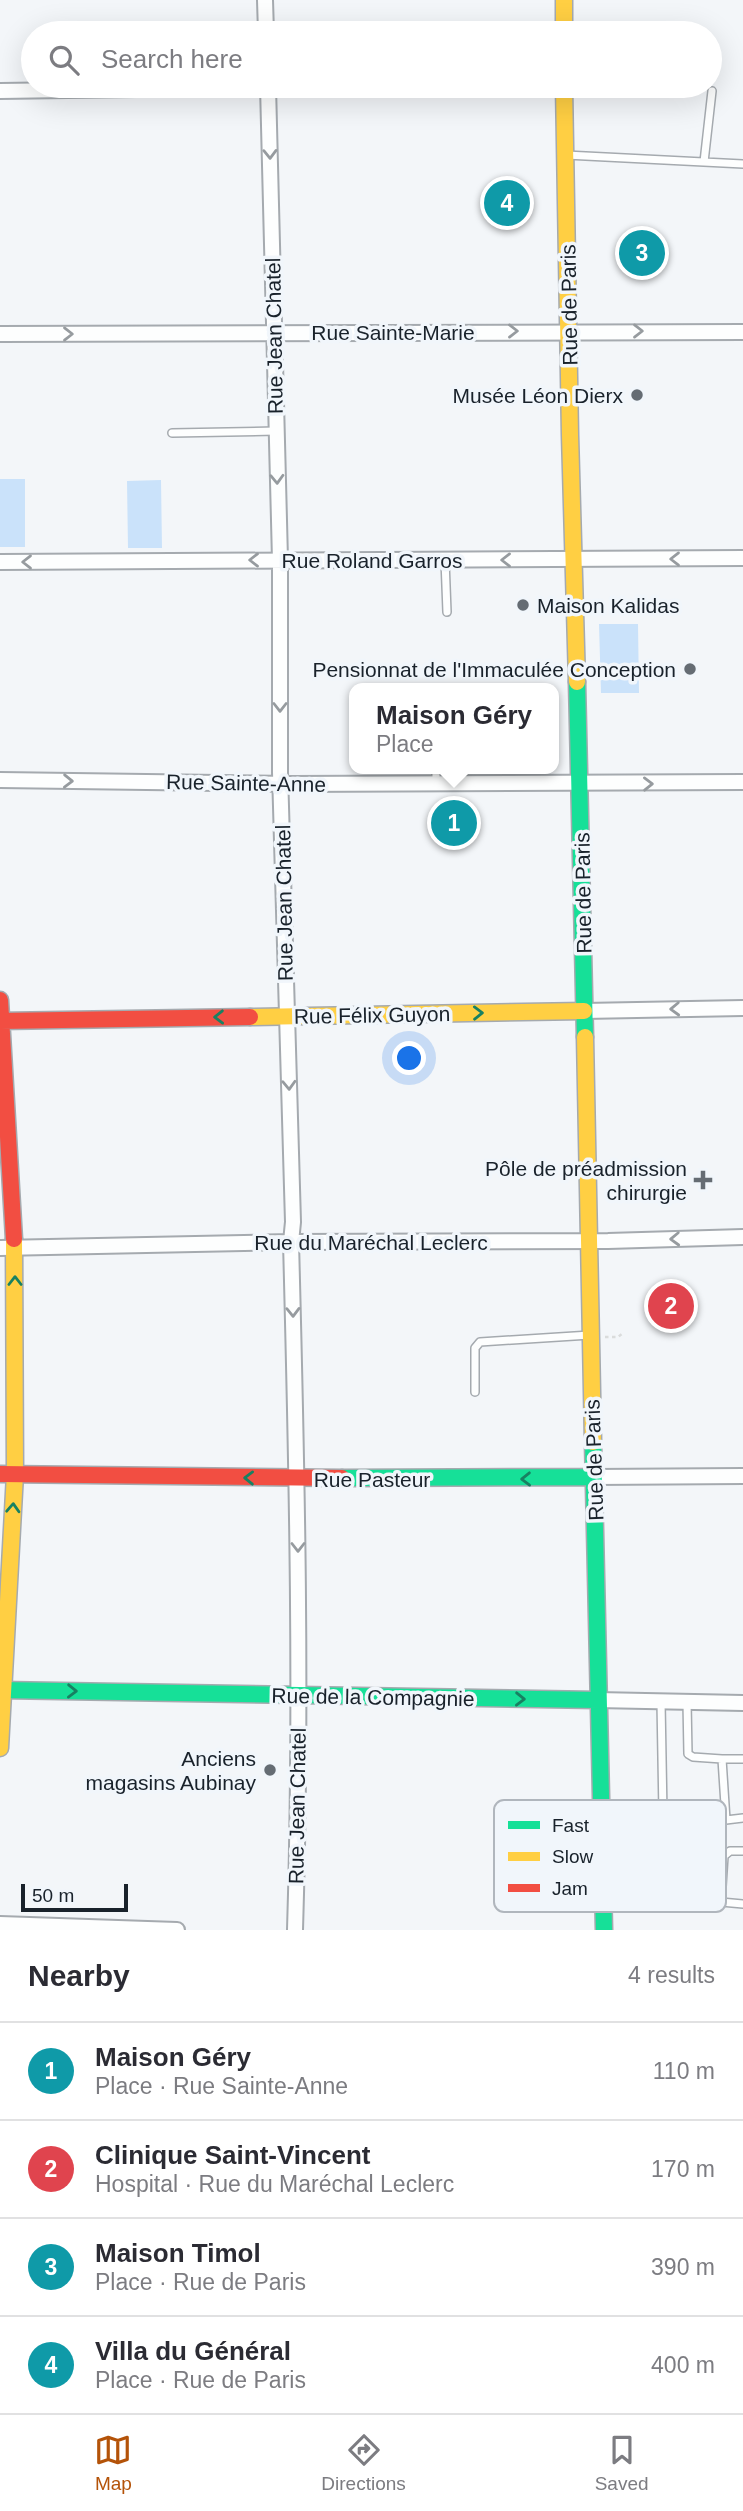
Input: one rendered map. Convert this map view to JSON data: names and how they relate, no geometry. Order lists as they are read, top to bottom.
{
  "streets": {
    "street": [
      "Rue de Paris",
      "Rue Sainte-Marie",
      "Rue Jean Chatel",
      "Rue Roland Garros",
      "Rue Sainte-Anne",
      "Rue Félix Guyon",
      "Rue du Maréchal Leclerc",
      "Rue Pasteur",
      "Rue de la Compagnie"
    ]
  },
  "crossings": [
    ["Rue de Paris", "Rue Sainte-Marie"],
    ["Rue de Paris", "Rue Roland Garros"],
    ["Rue de Paris", "Rue Sainte-Anne"],
    ["Rue de Paris", "Rue Félix Guyon"],
    ["Rue de Paris", "Rue du Maréchal Leclerc"],
    ["Rue de Paris", "Rue Pasteur"],
    ["Rue de Paris", "Rue de la Compagnie"],
    ["Rue Sainte-Marie", "Rue Jean Chatel"],
    ["Rue Jean Chatel", "Rue Roland Garros"],
    ["Rue Jean Chatel", "Rue Sainte-Anne"],
    ["Rue Jean Chatel", "Rue Félix Guyon"],
    ["Rue Jean Chatel", "Rue du Maréchal Leclerc"],
    ["Rue Jean Chatel", "Rue Pasteur"],
    ["Rue Jean Chatel", "Rue de la Compagnie"]
  ],
  "one_way": [
    "Rue Sainte-Marie",
    "Rue Jean Chatel",
    "Rue Roland Garros",
    "Rue Sainte-Anne",
    "Rue Pasteur",
    "Rue de la Compagnie"
  ],
  "places": {
    "other": [
      "Musée Léon Dierx",
      "Maison Kalidas",
      "Pensionnat de l'Immaculée Conception",
      "Anciens magasins Aubinay"
    ],
    "health": ["Pôle de préadmission chirurgie"]
  },
  "legend": ["Fast", "Slow", "Jam"],
  "scale_bar": "50 m",
  "page": {
    "search": "Search here",
    "pins": [
      "4",
      "3",
      "1",
      "2"
    ],
    "popup": ["Maison Géry", "Place"],
    "scale": "50 m",
    "heading": ["Nearby", "4 results"],
    "list": [
      {
        "mark": "1",
        "name": "Maison Géry",
        "note": "Place · Rue Sainte-Anne",
        "value": "110 m"
      },
      {
        "mark": "2",
        "name": "Clinique Saint-Vincent",
        "note": "Hospital · Rue du Maréchal Leclerc",
        "value": "170 m"
      },
      {
        "mark": "3",
        "name": "Maison Timol",
        "note": "Place · Rue de Paris",
        "value": "390 m"
      },
      {
        "mark": "4",
        "name": "Villa du Général",
        "note": "Place · Rue de Paris",
        "value": "400 m"
      }
    ],
    "nav": ["Map", "Directions", "Saved"]
  }
}
